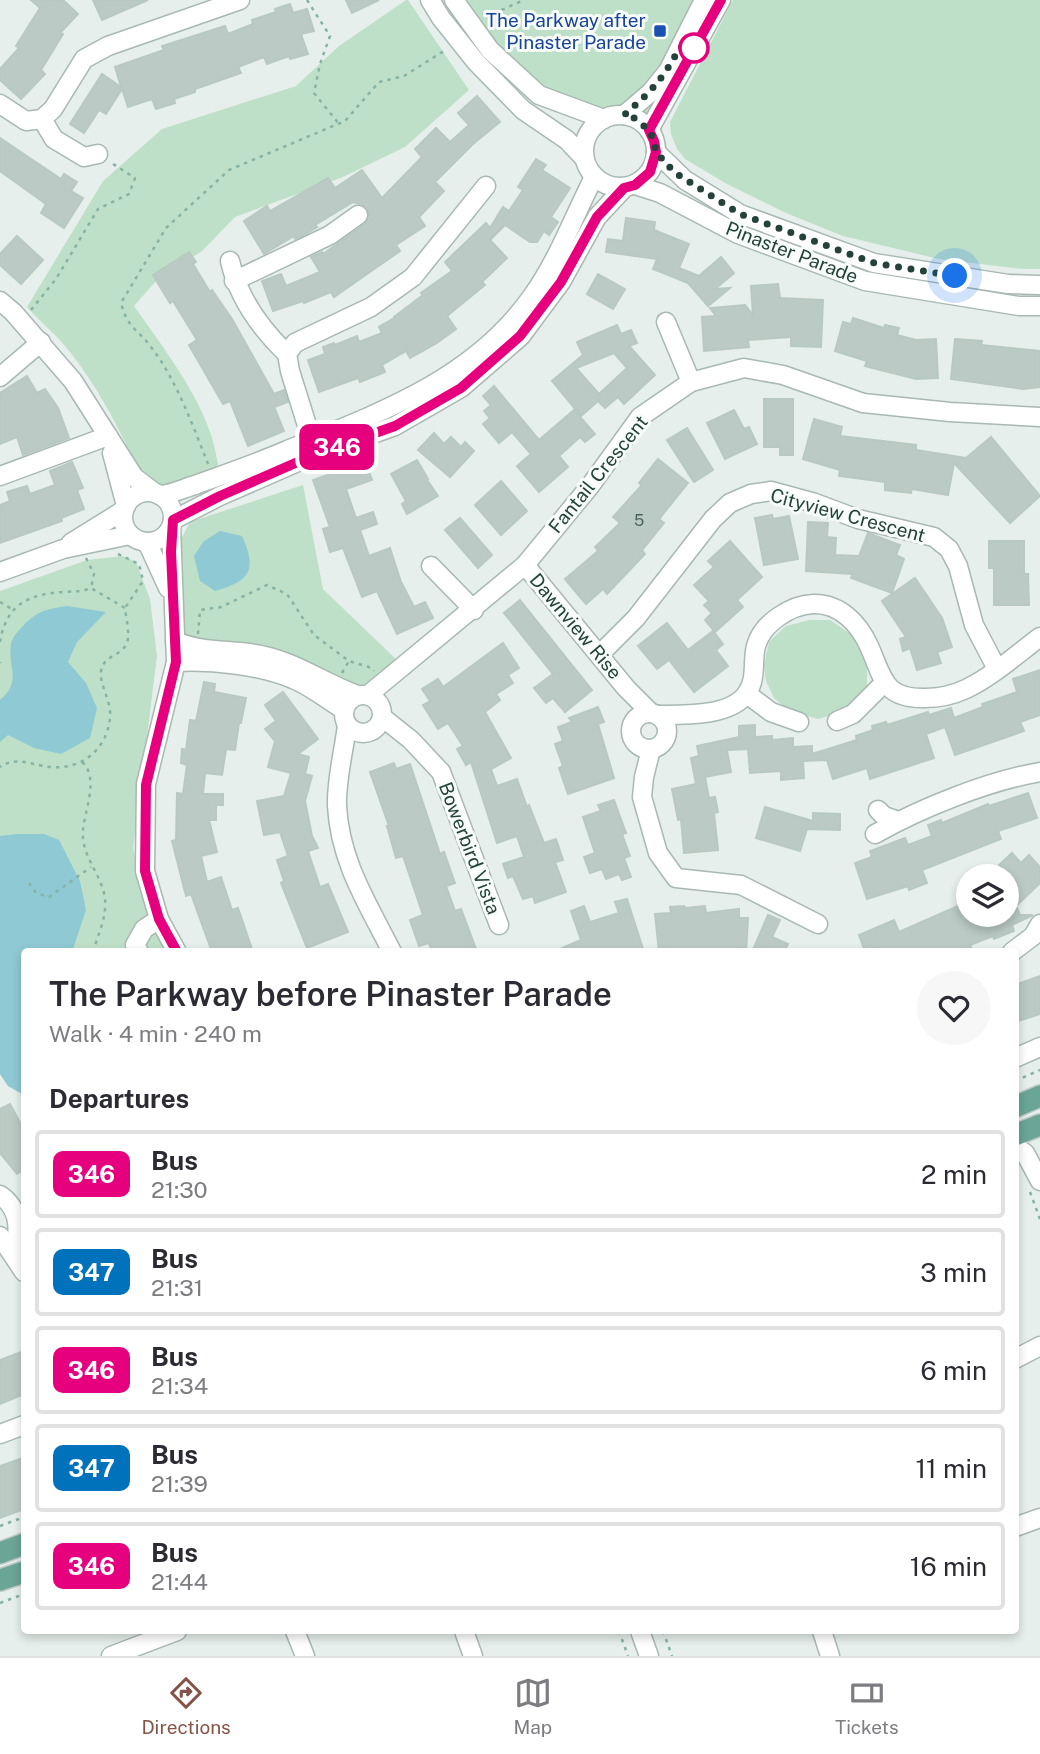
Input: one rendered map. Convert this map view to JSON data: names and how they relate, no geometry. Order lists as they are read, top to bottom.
{
  "streets": {
    "street": [
      "Pinaster Parade",
      "Fantail Crescent",
      "Cityview Crescent",
      "Dawnview Rise",
      "Bowerbird Vista"
    ]
  },
  "crossings": [
    ["Fantail Crescent", "Dawnview Rise"],
    ["Fantail Crescent", "Bowerbird Vista"],
    ["Cityview Crescent", "Dawnview Rise"]
  ],
  "places": {
    "transit": ["The Parkway after Pinaster Parade"]
  },
  "lines": ["bus line 346"],
  "house_numbers": ["5"],
  "page": {
    "on_map": "346",
    "heading": [
      ["The Parkway before Pinaster Parade", "Walk · 4 min · 240 m"],
      "Departures"
    ],
    "list": [
      {
        "mark": "346",
        "name": "Bus",
        "note": "21:30",
        "value": "2 min"
      },
      {
        "mark": "347",
        "name": "Bus",
        "note": "21:31",
        "value": "3 min"
      },
      {
        "mark": "346",
        "name": "Bus",
        "note": "21:34",
        "value": "6 min"
      },
      {
        "mark": "347",
        "name": "Bus",
        "note": "21:39",
        "value": "11 min"
      },
      {
        "mark": "346",
        "name": "Bus",
        "note": "21:44",
        "value": "16 min"
      }
    ],
    "tabs": ["Directions", "Map", "Tickets"]
  }
}
